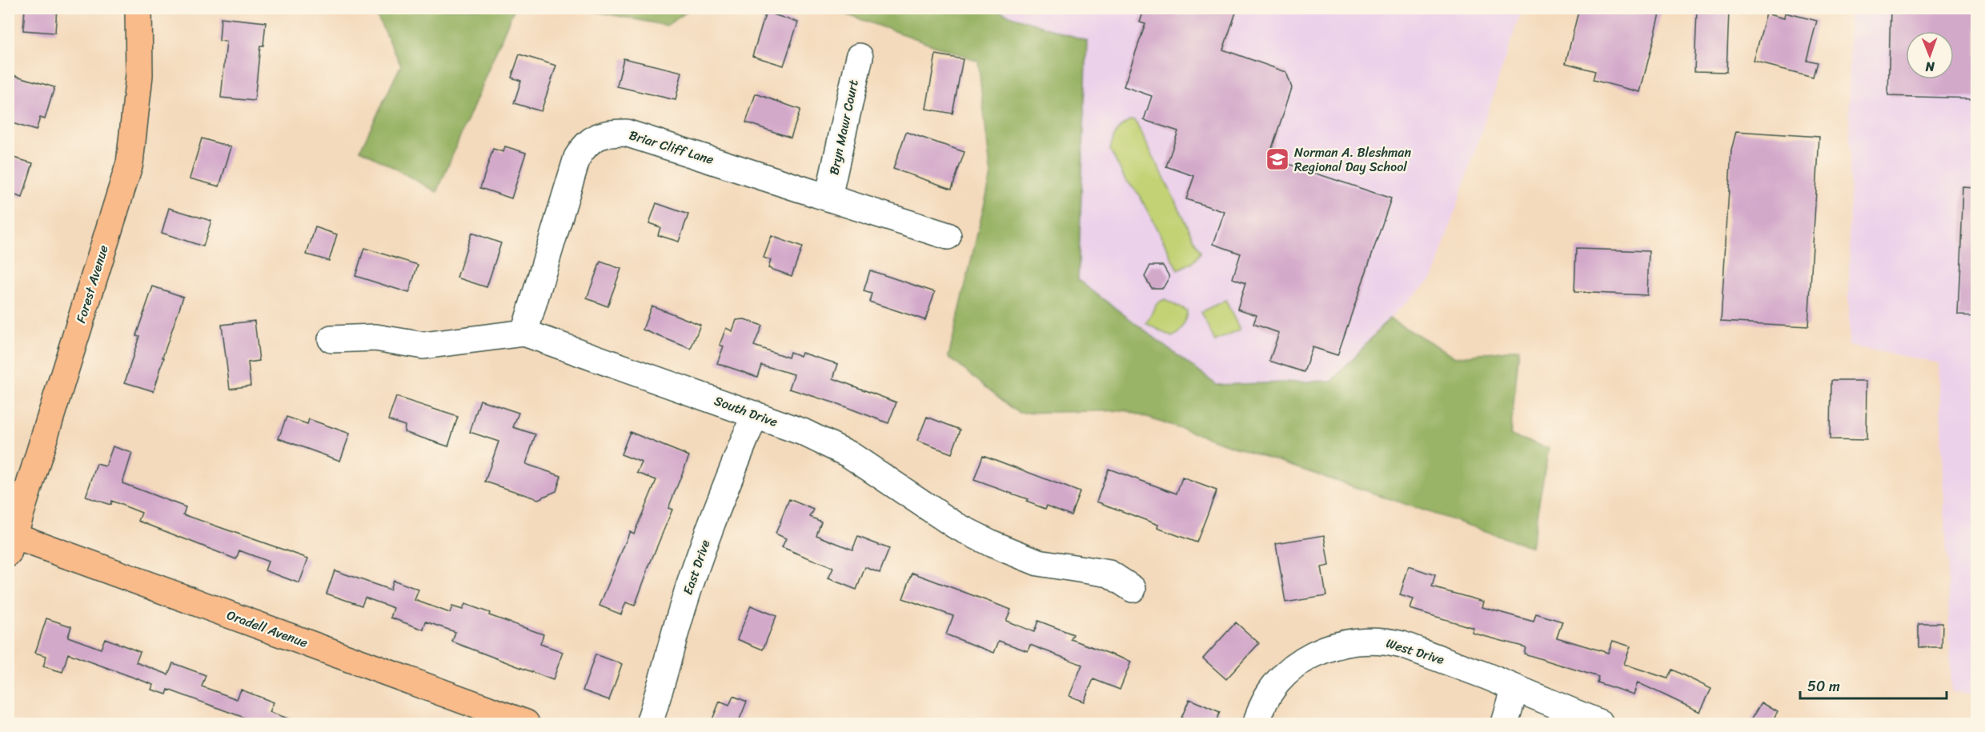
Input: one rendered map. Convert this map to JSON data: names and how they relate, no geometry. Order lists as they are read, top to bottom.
{
  "streets": {
    "main road": ["Forest Avenue", "Oradell Avenue"],
    "street": [
      "Bryn Mawr Court",
      "Briar Cliff Lane",
      "South Drive",
      "East Drive",
      "West Drive"
    ]
  },
  "crossings": [
    ["Bryn Mawr Court", "Briar Cliff Lane"],
    ["Briar Cliff Lane", "South Drive"],
    ["Forest Avenue", "Oradell Avenue"],
    ["South Drive", "East Drive"]
  ],
  "places": {
    "school or university": ["Norman A. Bleshman Regional Day School"]
  },
  "scale_bar": "50 m",
  "north": "bottom"
}
